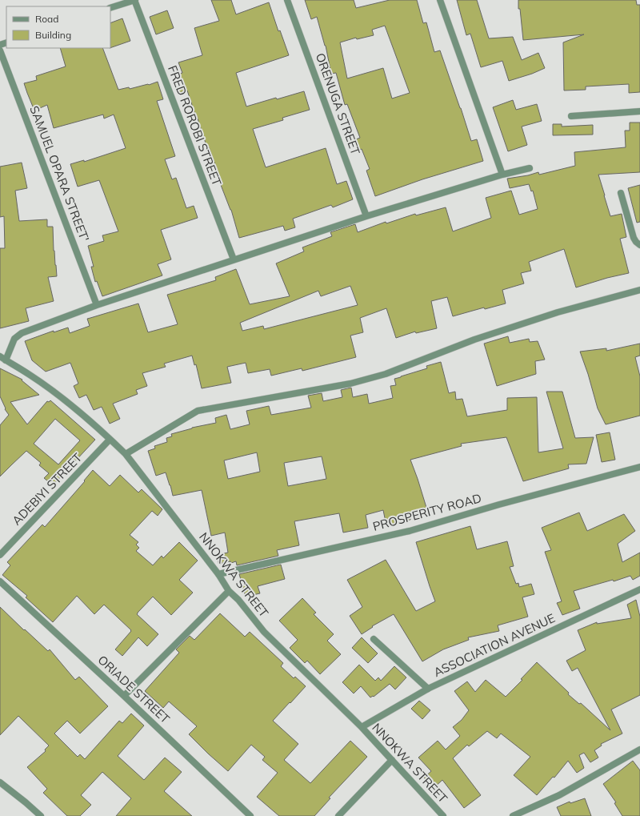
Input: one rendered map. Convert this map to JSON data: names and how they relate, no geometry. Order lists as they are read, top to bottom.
{
  "streets": {
    "street": [
      "ORENUGA STREET",
      "FRED ROROBI STREET",
      "SAMUEL OPARA STREET'",
      "ADEBIYI STREET",
      "PROSPERITY ROAD",
      "NNOKWA STREET",
      "ASSOCIATION AVENUE",
      "ORIADE STREET"
    ]
  },
  "crossings": [
    ["ADEBIYI STREET", "NNOKWA STREET"],
    ["PROSPERITY ROAD", "NNOKWA STREET"],
    ["NNOKWA STREET", "ASSOCIATION AVENUE"]
  ],
  "legend": ["Road", "Building"]
}
